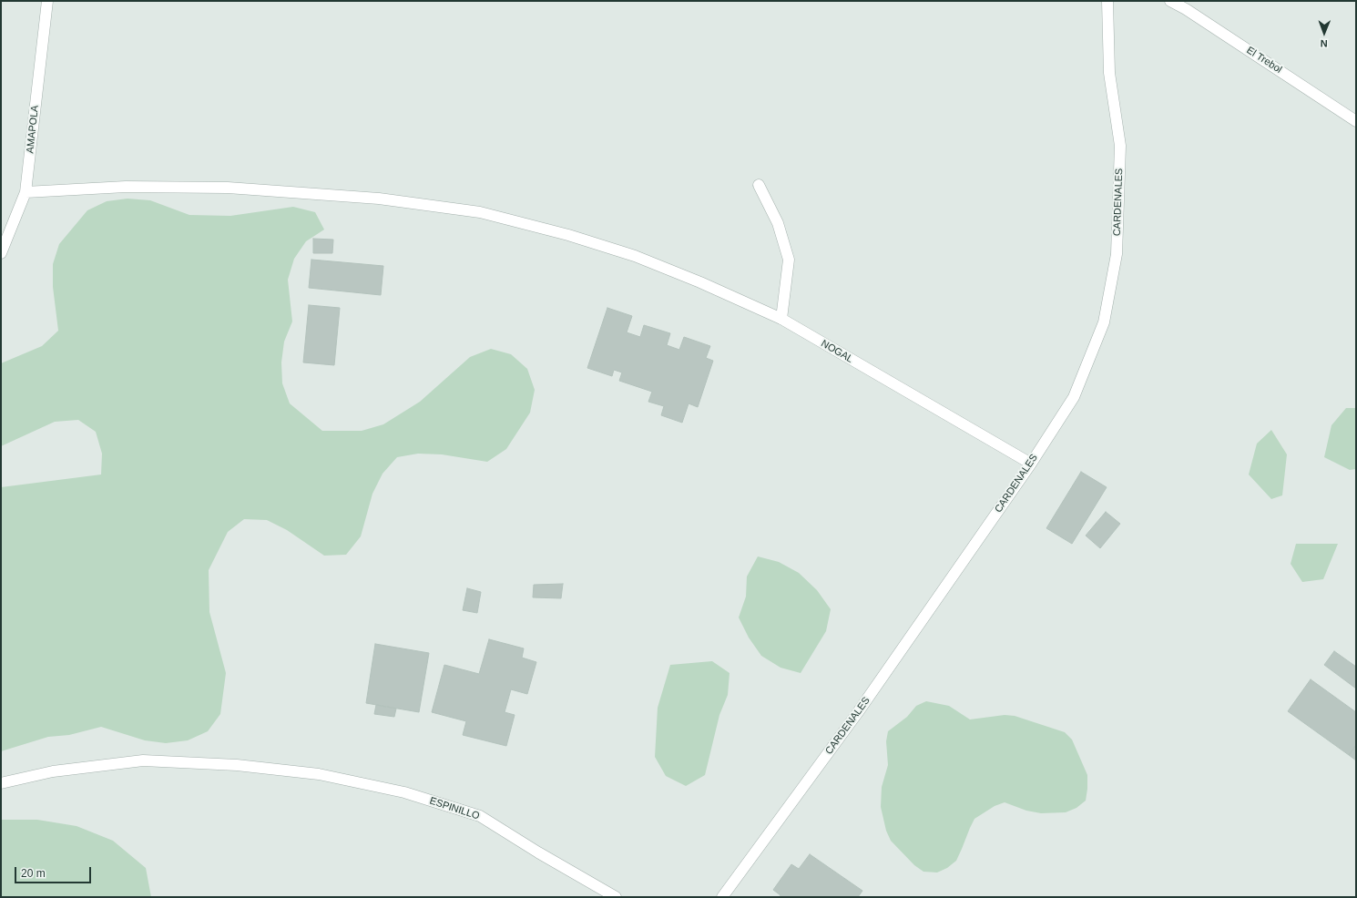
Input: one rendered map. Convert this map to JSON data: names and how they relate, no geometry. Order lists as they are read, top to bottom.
{
  "streets": {
    "street": [
      "El Trebol",
      "AMAPOLA",
      "CARDENALES",
      "NOGAL",
      "ESPINILLO"
    ]
  },
  "crossings": [
    ["AMAPOLA", "NOGAL"],
    ["CARDENALES", "NOGAL"]
  ],
  "scale_bar": "20 m",
  "north": "bottom"
}
